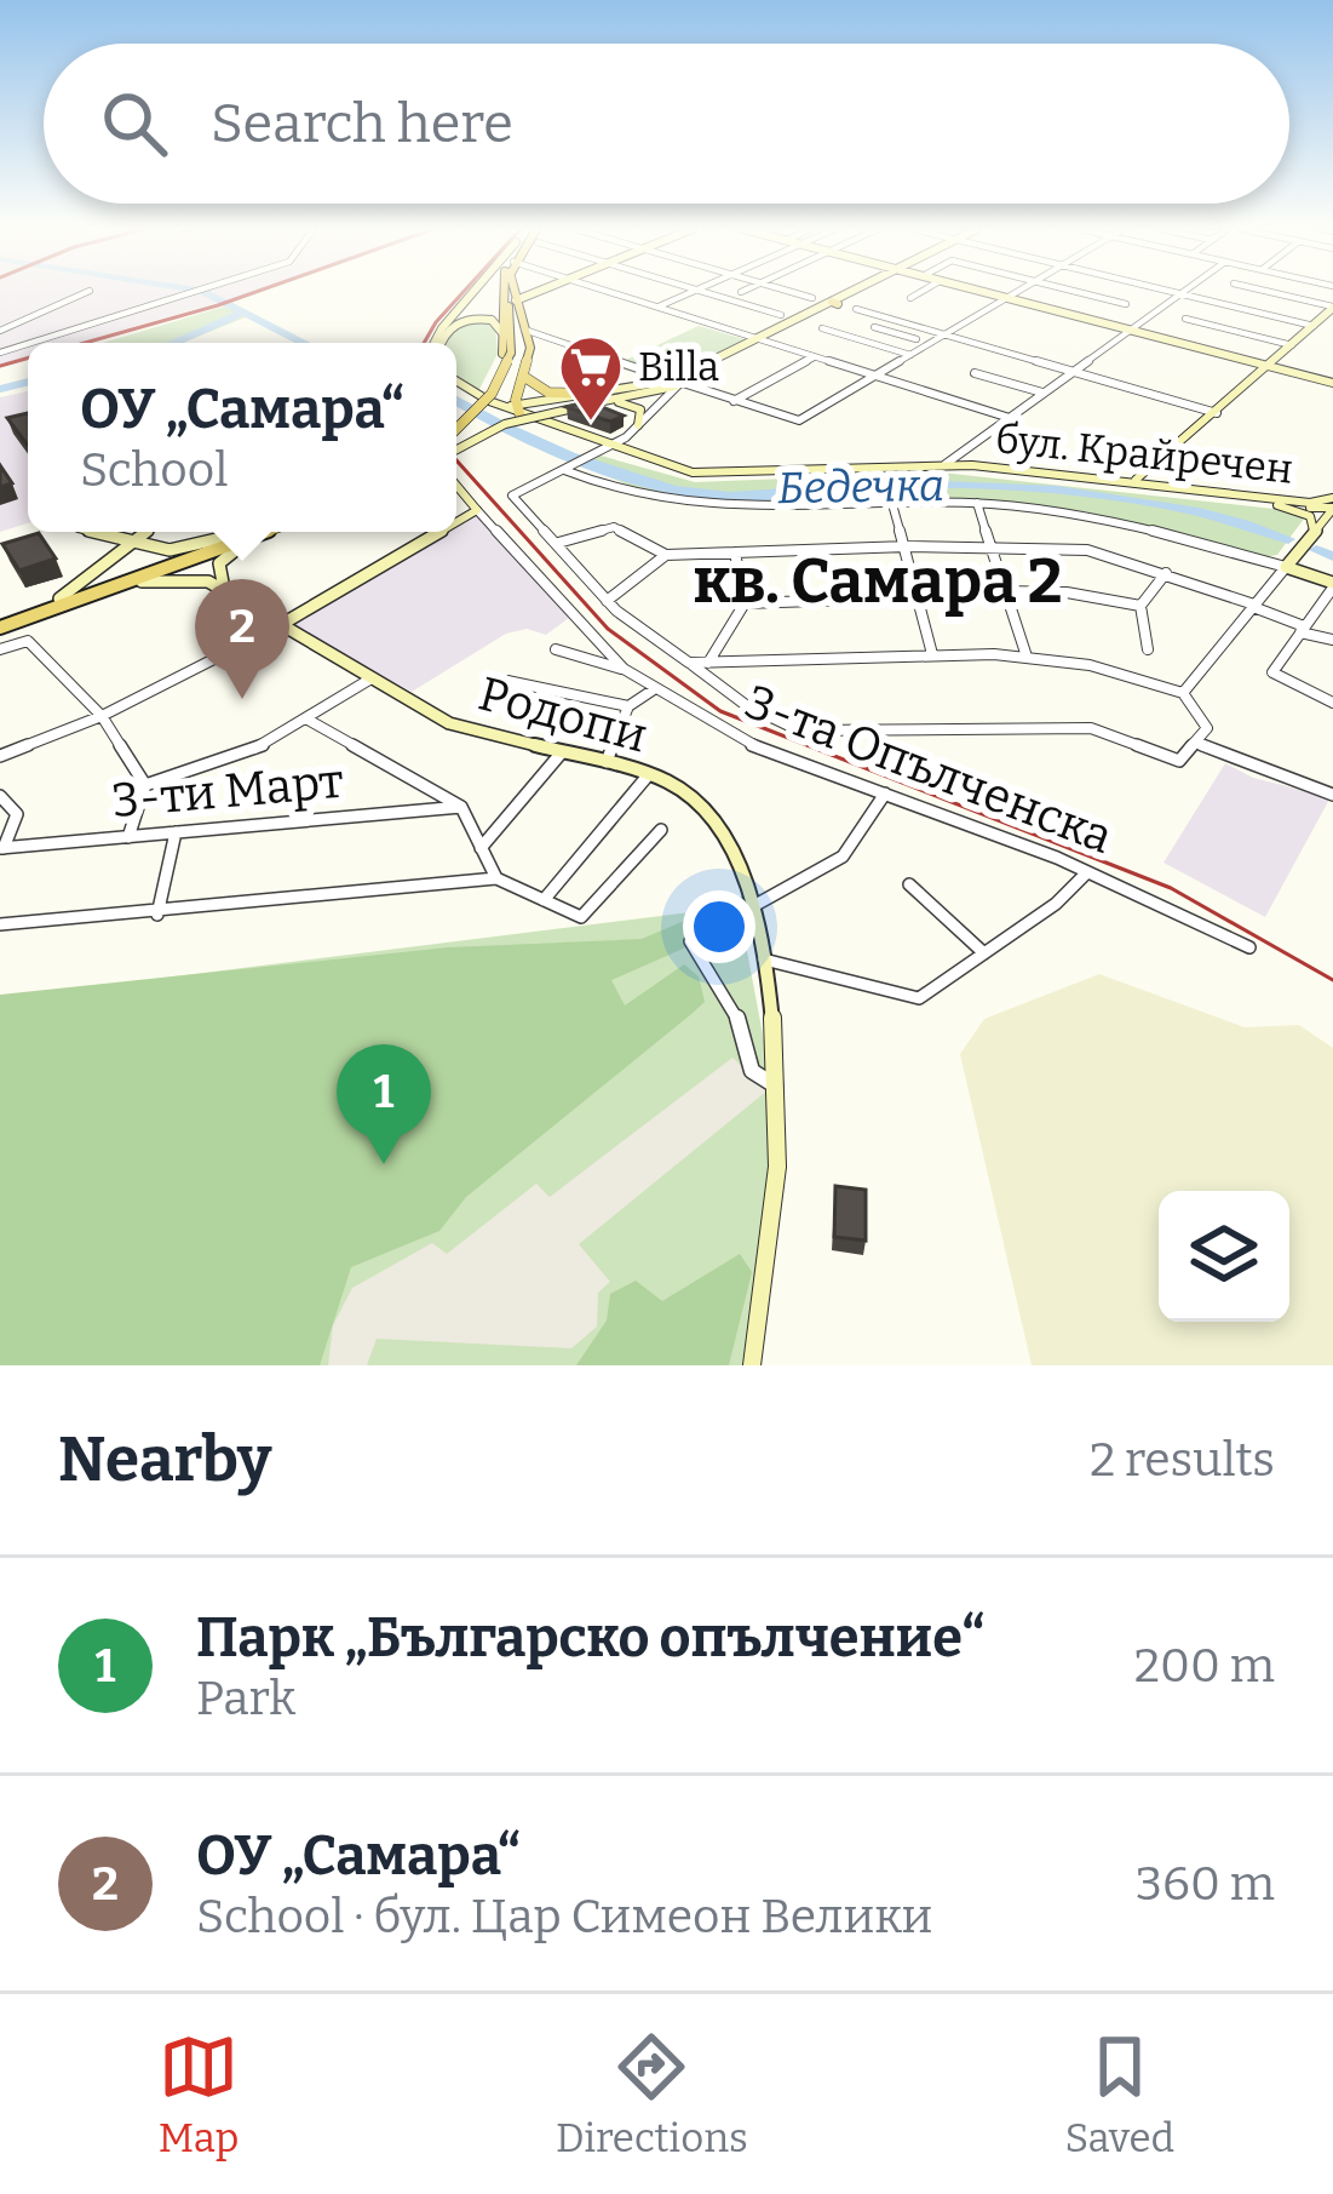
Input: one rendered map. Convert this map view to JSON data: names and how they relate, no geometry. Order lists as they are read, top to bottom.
{
  "streets": {
    "street": [
      "бул. Крайречен",
      "Родопи",
      "3-та Опълченска",
      "3-ти Март"
    ]
  },
  "districts": ["кв. Самара 2"],
  "water": ["Бедечка"],
  "places": {
    "supermarket": ["Billa"]
  },
  "page": {
    "search": "Search here",
    "popup": ["ОУ „Самара“", "School"],
    "pins": ["2", "1"],
    "heading": ["Nearby", "2 results"],
    "list": [
      {
        "mark": "1",
        "name": "Парк „Българско опълчение“",
        "note": "Park",
        "value": "200 m"
      },
      {
        "mark": "2",
        "name": "ОУ „Самара“",
        "note": "School · бул. Цар Симеон Велики",
        "value": "360 m"
      }
    ],
    "nav": ["Map", "Directions", "Saved"]
  }
}
